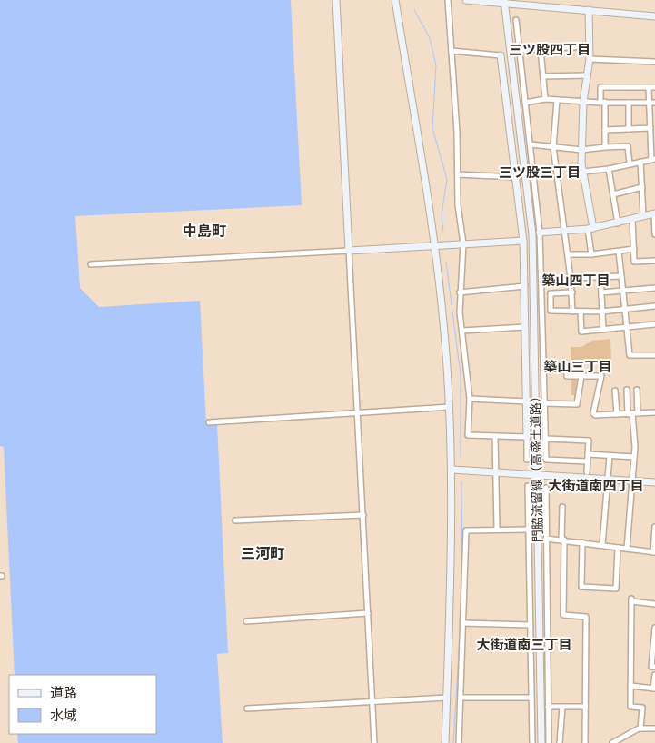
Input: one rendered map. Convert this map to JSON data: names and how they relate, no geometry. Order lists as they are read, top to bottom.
{
  "streets": {
    "street": ["門脇流留線（高盛土道路）"]
  },
  "districts": [
    "三ツ股四丁目",
    "三ツ股三丁目",
    "中島町",
    "築山四丁目",
    "築山三丁目",
    "大街道南四丁目",
    "三河町",
    "大街道南三丁目"
  ],
  "legend": ["道路", "水域"]
}
